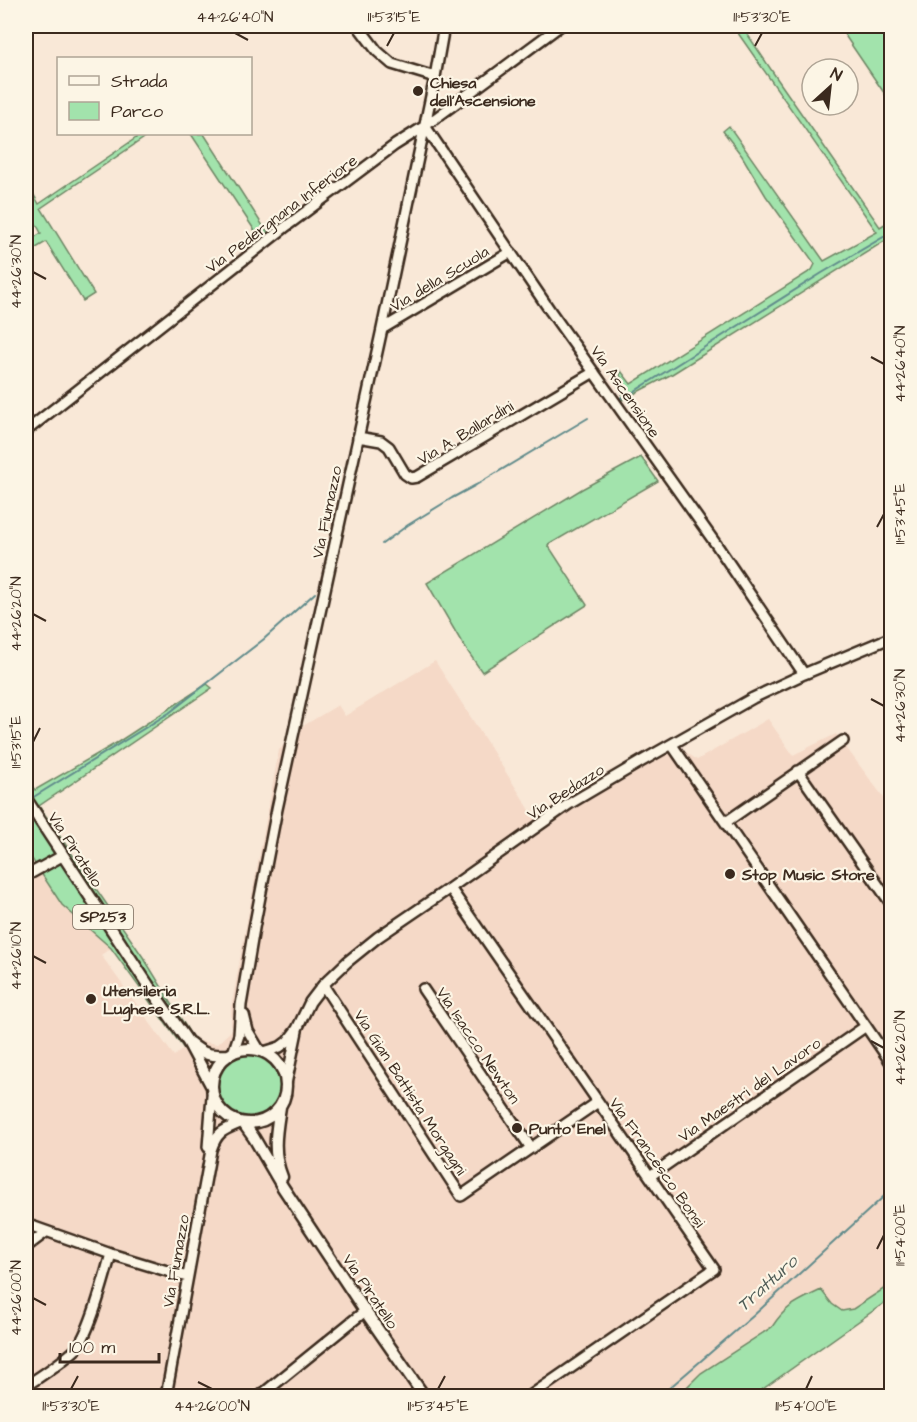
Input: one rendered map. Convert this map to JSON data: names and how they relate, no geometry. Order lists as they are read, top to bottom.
{
  "streets": {
    "main road": ["Via Piratello", "SP253"],
    "street": [
      "Via Pedergnana Inferiore",
      "Via della Scuola",
      "Via Ascensione",
      "Via A. Ballardini",
      "Via Fiumazzo",
      "Via Bedazzo",
      "Via Isacco Newton",
      "Via Maestri del Lavoro",
      "Via Gian Battista Morgagni",
      "Via Francesco Bonsi"
    ]
  },
  "crossings": [
    ["Via Pedergnana Inferiore", "Via Ascensione"],
    ["Via Pedergnana Inferiore", "Via Fiumazzo"],
    ["Via della Scuola", "Via Ascensione"],
    ["Via della Scuola", "Via Fiumazzo"],
    ["Via Ascensione", "Via A. Ballardini"],
    ["Via Ascensione", "Via Fiumazzo"],
    ["Via Ascensione", "Via Bedazzo"],
    ["Via A. Ballardini", "Via Fiumazzo"],
    ["Via Fiumazzo", "Via Bedazzo"],
    ["Via Fiumazzo", "Via Piratello"],
    ["Via Fiumazzo", "SP253"],
    ["Via Bedazzo", "Via Piratello"],
    ["Via Bedazzo", "SP253"],
    ["Via Bedazzo", "Via Gian Battista Morgagni"],
    ["Via Bedazzo", "Via Francesco Bonsi"],
    ["Via Piratello", "SP253"],
    ["Via Isacco Newton", "Via Gian Battista Morgagni"],
    ["Via Maestri del Lavoro", "Via Francesco Bonsi"],
    ["Via Gian Battista Morgagni", "Via Francesco Bonsi"]
  ],
  "water": ["Tratturo"],
  "places": [
    "Chiesa dell'Ascensione",
    "Stop Music Store",
    "Utensileria Lughese S.R.L.",
    "Punto Enel"
  ],
  "legend": ["Strada", "Parco"],
  "scale_bar": "100 m",
  "north": "top right",
  "coordinates": [
    "44°26'40\"N",
    "11°53'15\"E",
    "11°53'30\"E",
    "44°26'30\"N",
    "11°53'45\"E",
    "44°26'20\"N",
    "44°26'10\"N",
    "11°54'00\"E",
    "44°26'00\"N"
  ]
}
